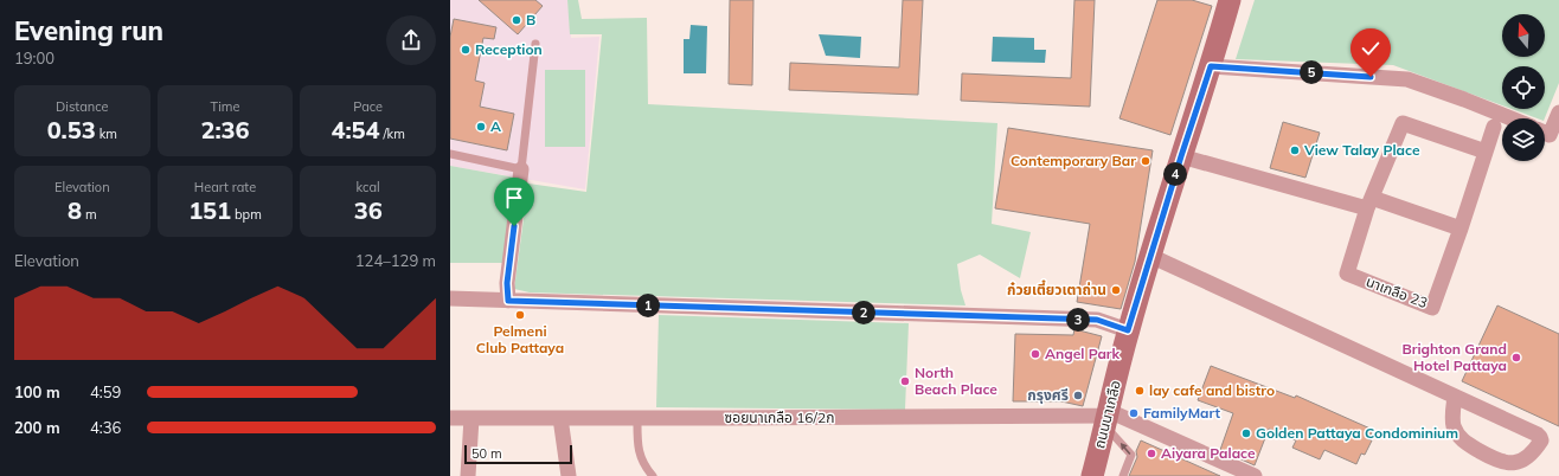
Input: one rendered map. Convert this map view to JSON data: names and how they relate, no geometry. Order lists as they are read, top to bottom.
{
  "streets": {
    "street": ["นาเกลือ 23", "ถนนนาเกลือ", "ซอยนาเกลือ 16/2ก"]
  },
  "crossings": [
    ["ถนนนาเกลือ", "ซอยนาเกลือ 16/2ก"]
  ],
  "places": [
    "B",
    "Reception",
    "A",
    "View Talay Place",
    "Contemporary Bar",
    "ก๋วยเตี๋ยวเตาถ่าน",
    "Pelmeni Club Pattaya",
    "Angel Park",
    "Brighton Grand Hotel Pattaya",
    "North Beach Place",
    "lay cafe and bistro",
    "กรุงศรี",
    "FamilyMart",
    "Golden Pattaya Condominium",
    "Aiyara Palace"
  ],
  "scale_bar": "50 m",
  "north": "top",
  "page": {
    "heading": ["Evening run", "19:00"],
    "pins": [
      "5",
      "4",
      "1",
      "2",
      "3"
    ],
    "stats": [
      ["Distance", "0.53 km"],
      ["Time", "2:36"],
      ["Pace", "4:54 /km"],
      ["Elevation", "8 m"],
      ["Heart rate", "151 bpm"],
      ["kcal", "36"]
    ],
    "chart": ["Elevation", "124–129 m"],
    "list": [
      {
        "name": "100 m",
        "note": "4:59"
      },
      {
        "name": "200 m",
        "note": "4:36"
      }
    ],
    "scale": "50 m"
  }
}
